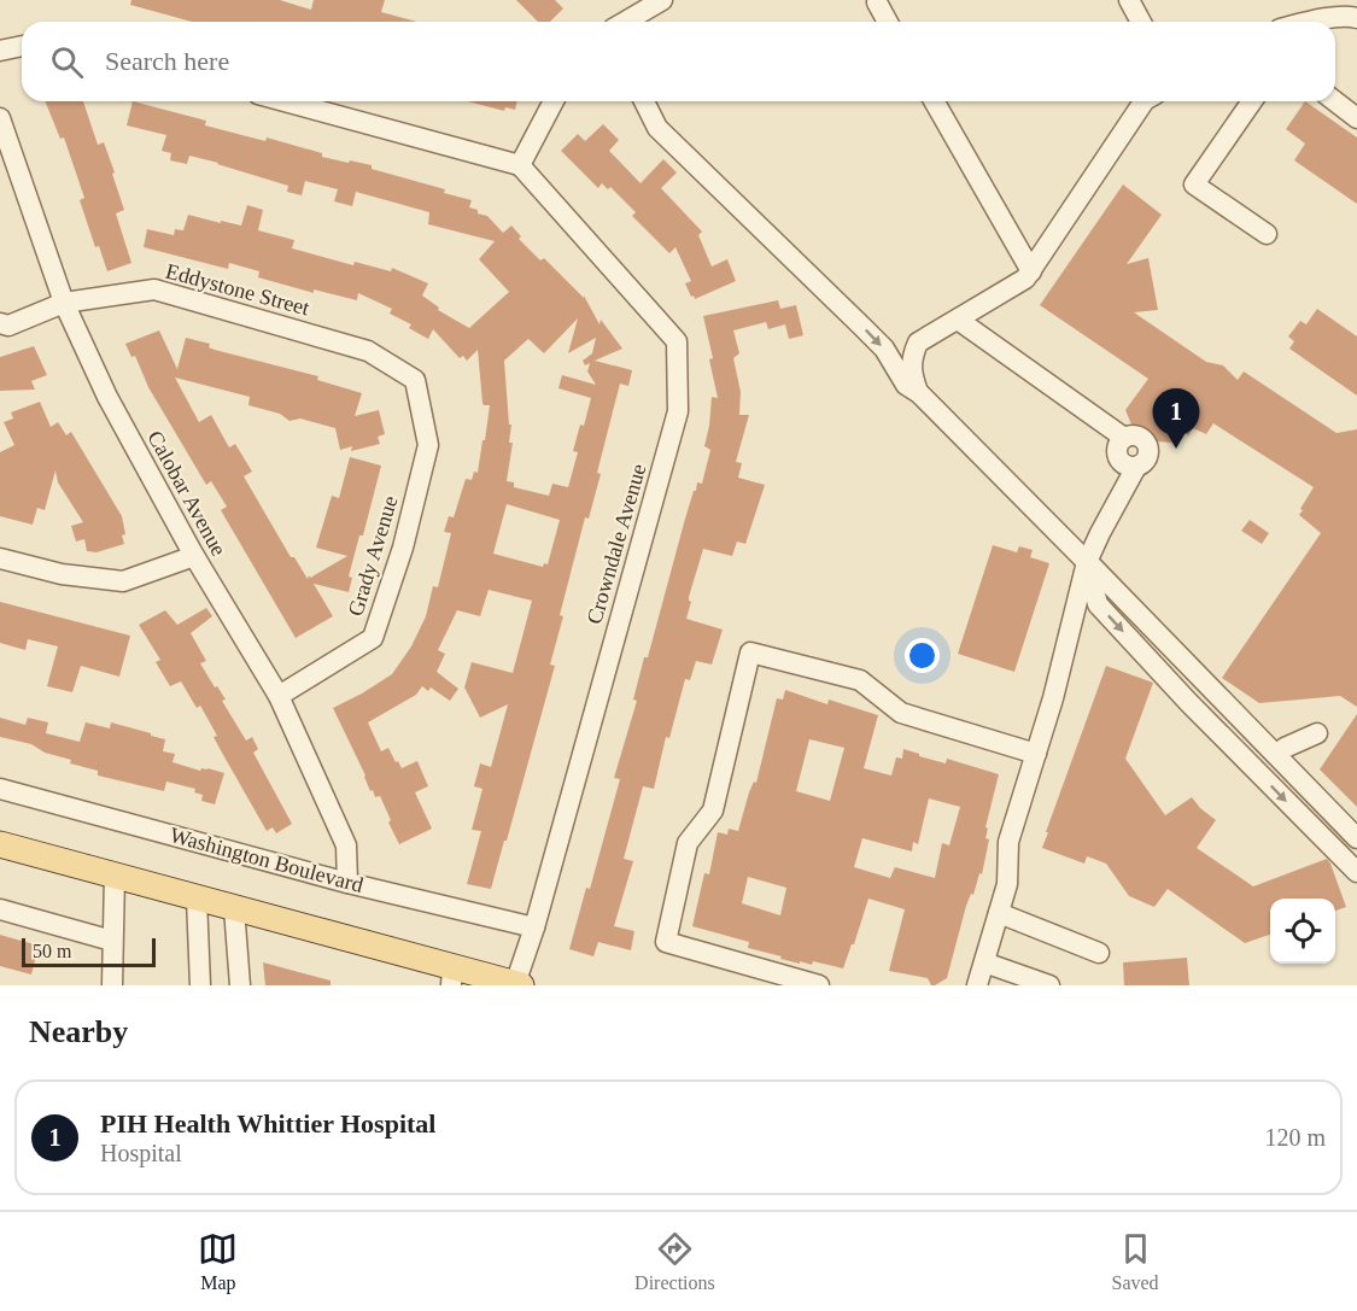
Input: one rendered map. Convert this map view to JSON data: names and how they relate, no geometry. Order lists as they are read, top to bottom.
{
  "streets": {
    "street": [
      "Eddystone Street",
      "Calobar Avenue",
      "Crowndale Avenue",
      "Grady Avenue",
      "Washington Boulevard"
    ]
  },
  "crossings": [
    ["Eddystone Street", "Calobar Avenue"],
    ["Eddystone Street", "Grady Avenue"],
    ["Calobar Avenue", "Grady Avenue"],
    ["Calobar Avenue", "Washington Boulevard"],
    ["Crowndale Avenue", "Washington Boulevard"]
  ],
  "scale_bar": "50 m",
  "page": {
    "search": "Search here",
    "pins": "1",
    "scale": "50 m",
    "heading": "Nearby",
    "list": [
      {
        "mark": "1",
        "name": "PIH Health Whittier Hospital",
        "note": "Hospital",
        "value": "120 m"
      }
    ],
    "nav": ["Map", "Directions", "Saved"]
  }
}
